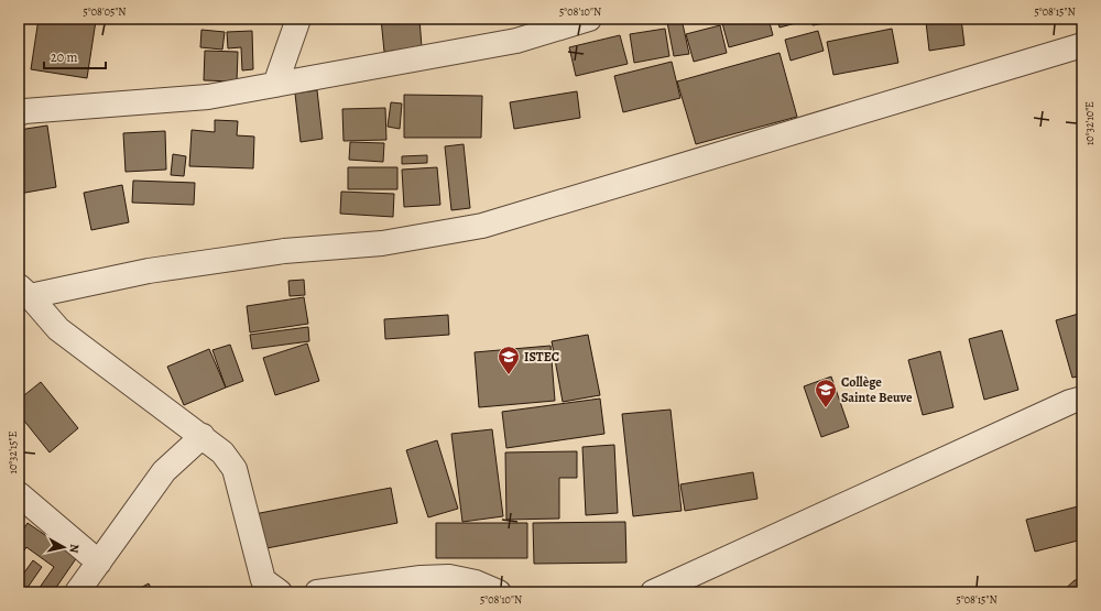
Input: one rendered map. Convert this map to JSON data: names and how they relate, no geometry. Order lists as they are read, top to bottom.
{
  "places": {
    "school or university": ["ISTEC", "Collège Sainte Beuve"]
  },
  "scale_bar": "20 m",
  "north": "right",
  "coordinates": [
    "5°08'05\"N",
    "5°08'10\"N",
    "5°08'15\"N",
    "10°32'10\"E",
    "10°32'15\"E"
  ]
}
